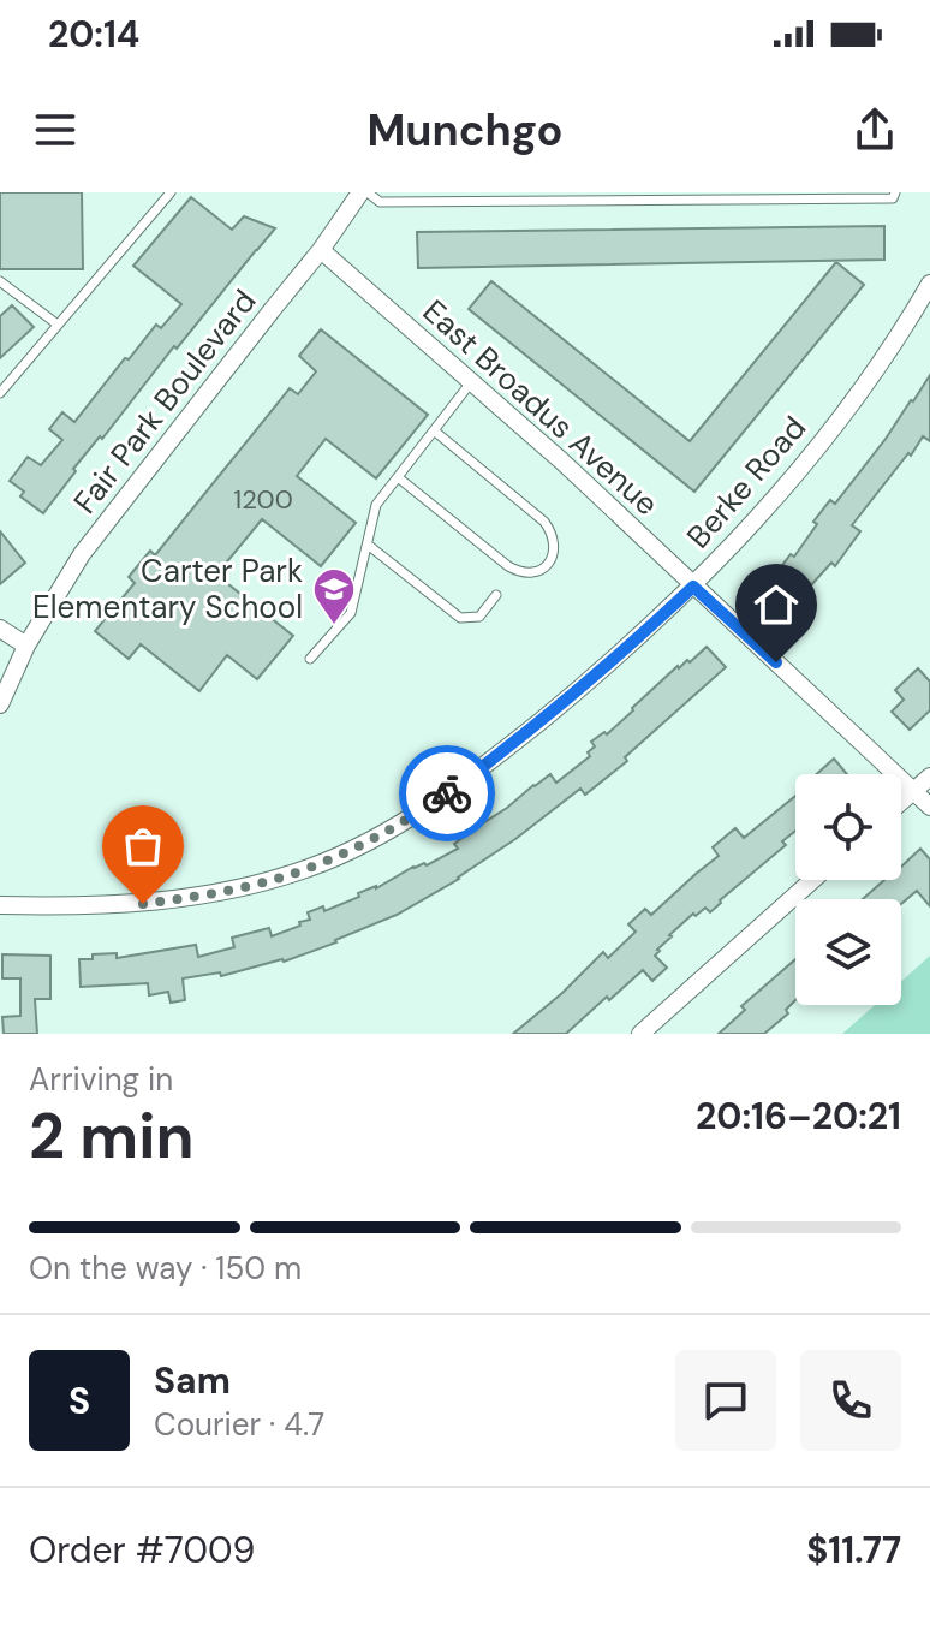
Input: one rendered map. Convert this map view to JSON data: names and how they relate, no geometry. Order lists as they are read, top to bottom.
{
  "streets": {
    "street": ["Fair Park Boulevard", "East Broadus Avenue", "Berke Road"]
  },
  "crossings": [
    ["Fair Park Boulevard", "East Broadus Avenue"],
    ["East Broadus Avenue", "Berke Road"]
  ],
  "places": {
    "school or university": ["Carter Park Elementary School"]
  },
  "house_numbers": ["1200"],
  "page": {
    "status": "20:14",
    "header": "Munchgo",
    "heading": ["2 min", "Arriving in", "20:16–20:21"],
    "panel": [
      "Sam",
      "Courier · 4.7",
      "Order #7009",
      "$11.77"
    ],
    "bar": "On the way · 150 m",
    "round": "S"
  }
}
